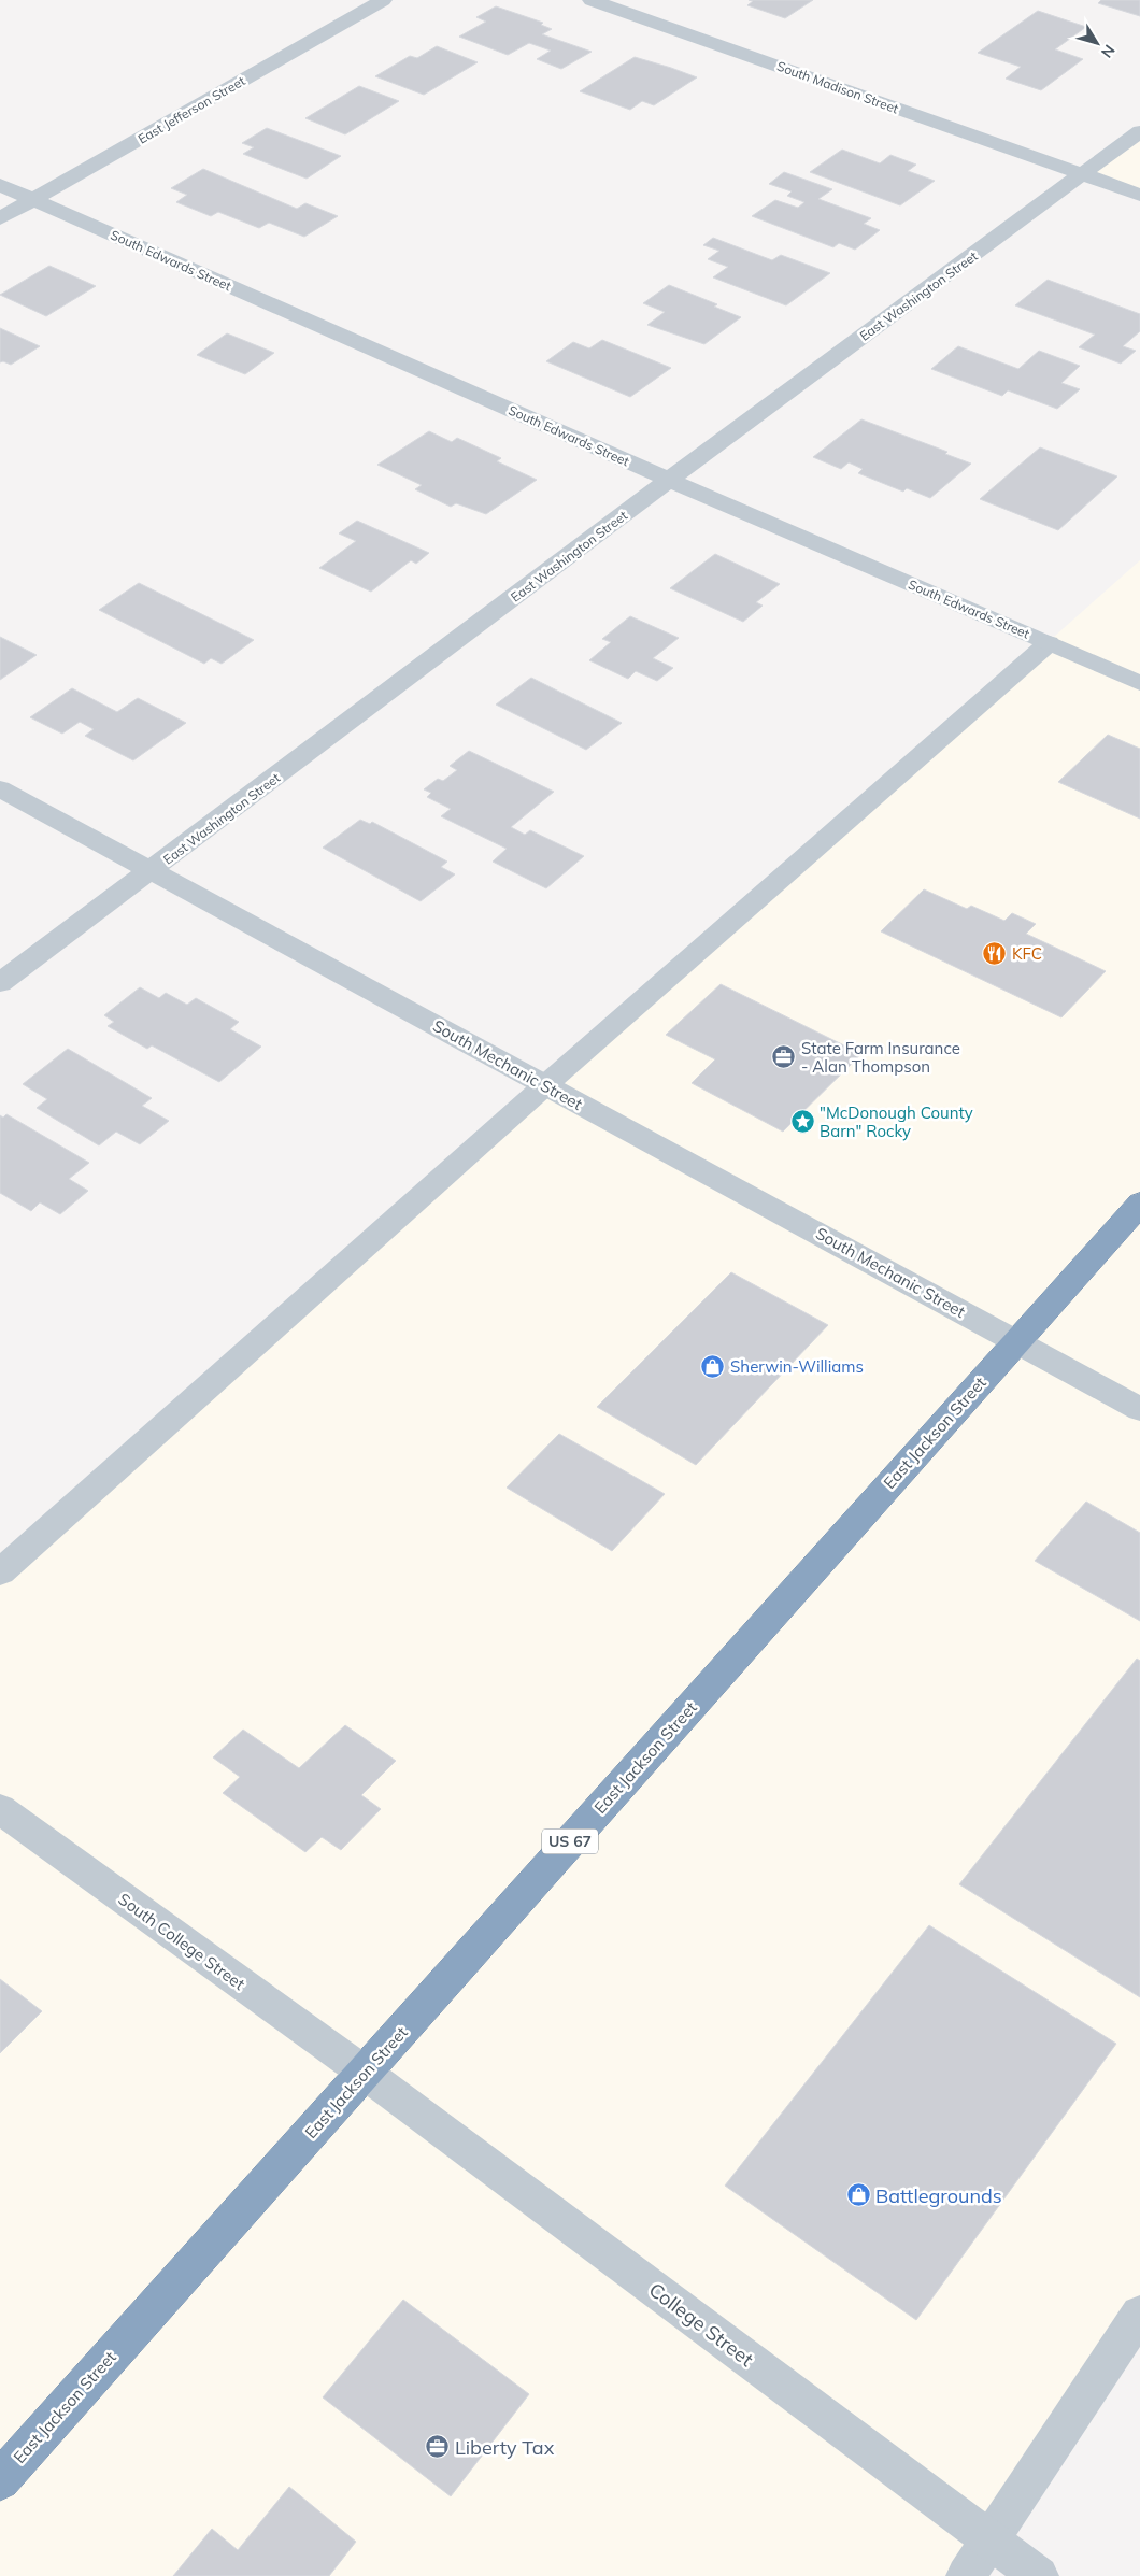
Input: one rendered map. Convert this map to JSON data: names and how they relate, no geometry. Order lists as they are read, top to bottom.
{
  "streets": {
    "highway": ["East Jackson Street", "US 67"],
    "street": [
      "South Madison Street",
      "East Jefferson Street",
      "South Edwards Street",
      "East Washington Street",
      "South Mechanic Street",
      "South College Street",
      "College Street"
    ]
  },
  "crossings": [
    ["South Madison Street", "East Washington Street"],
    ["East Jefferson Street", "South Edwards Street"],
    ["South Edwards Street", "East Washington Street"],
    ["East Washington Street", "South Mechanic Street"],
    ["South Mechanic Street", "East Jackson Street"],
    ["East Jackson Street", "South College Street"],
    ["East Jackson Street", "College Street"],
    ["South College Street", "College Street"]
  ],
  "places": {
    "restaurant": ["KFC"],
    "office": ["State Farm Insurance - Alan Thompson", "Liberty Tax"],
    "place": ["\"McDonough County Barn\" Rocky"],
    "shop": ["Sherwin-Williams", "Battlegrounds"]
  },
  "north": "bottom right"
}
